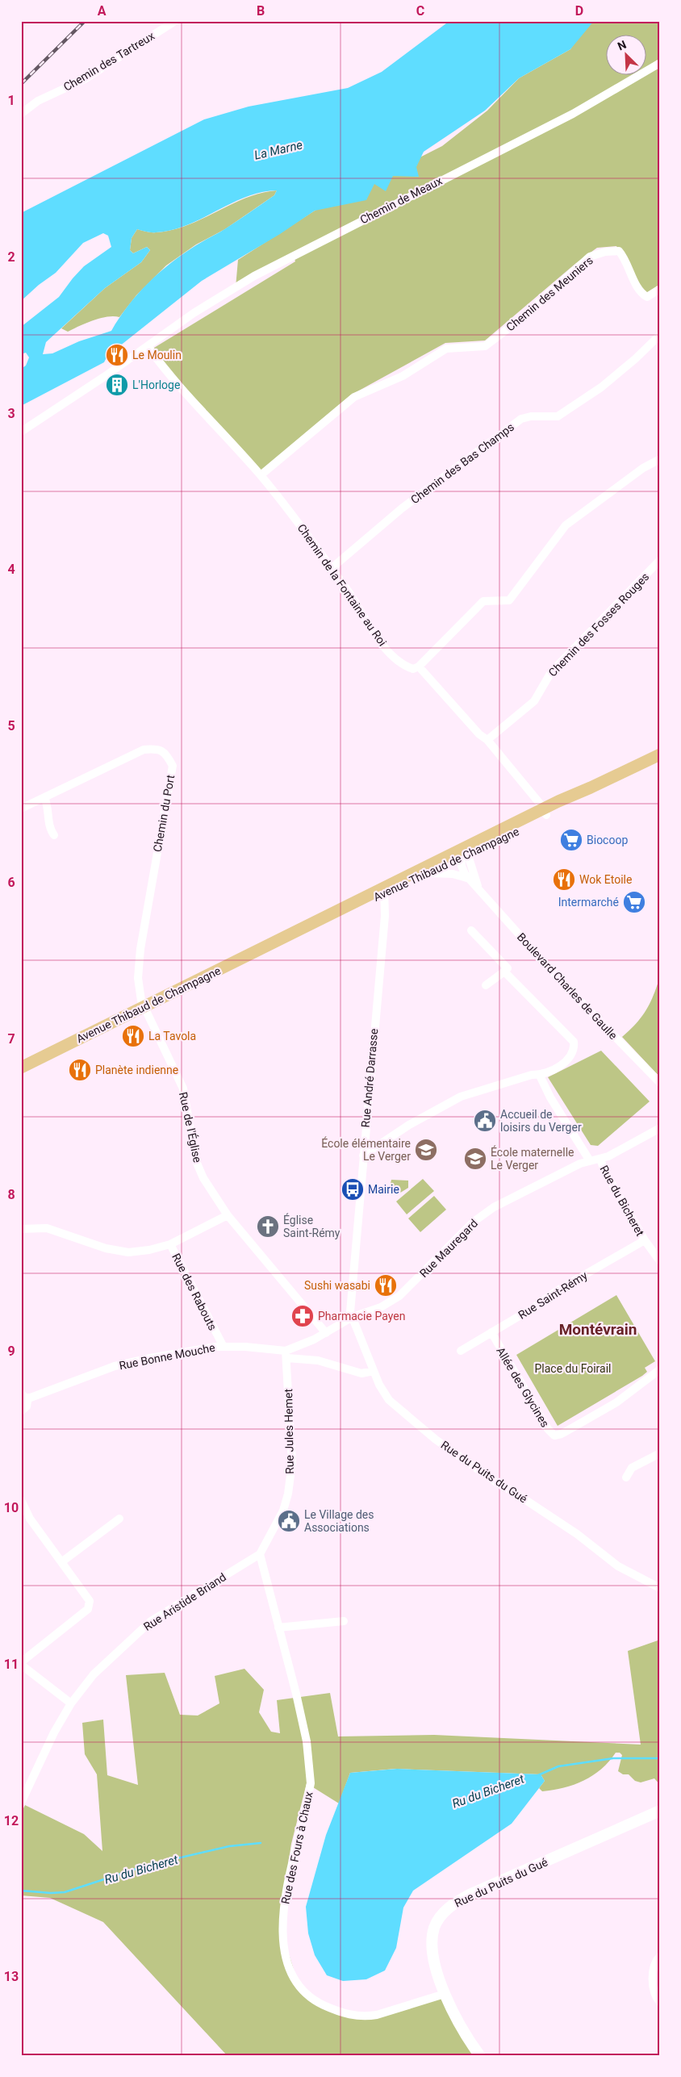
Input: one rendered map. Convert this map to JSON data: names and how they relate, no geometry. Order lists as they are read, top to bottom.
{
  "streets": {
    "main road": ["Avenue Thibaud de Champagne", "Rue du Puits du Gué"],
    "street": [
      "Chemin des Tartreux",
      "Chemin de Meaux",
      "Chemin des Meuniers",
      "Chemin des Bas Champs",
      "Chemin de la Fontaine au Roi",
      "Chemin des Fosses Rouges",
      "Chemin du Port",
      "Boulevard Charles de Gaulle",
      "Rue André Darrasse",
      "Rue de l'Église",
      "Rue du Bicheret",
      "Rue Mauregard",
      "Rue des Rabouts",
      "Rue Saint-Rémy",
      "Rue Bonne Mouche",
      "Allée des Glycines",
      "Rue Jules Hemet",
      "Rue Aristide Briand",
      "Rue des Fours à Chaux"
    ]
  },
  "crossings": [
    ["Chemin de Meaux", "Chemin de la Fontaine au Roi"],
    ["Chemin des Meuniers", "Chemin de la Fontaine au Roi"],
    ["Chemin des Bas Champs", "Chemin de la Fontaine au Roi"],
    ["Chemin du Port", "Avenue Thibaud de Champagne"],
    ["Chemin du Port", "Rue de l'Église"],
    ["Avenue Thibaud de Champagne", "Boulevard Charles de Gaulle"],
    ["Avenue Thibaud de Champagne", "Rue André Darrasse"],
    ["Avenue Thibaud de Champagne", "Rue de l'Église"],
    ["Rue André Darrasse", "Rue Mauregard"],
    ["Rue André Darrasse", "Rue Bonne Mouche"],
    ["Rue André Darrasse", "Rue du Puits du Gué"],
    ["Rue de l'Église", "Rue Bonne Mouche"],
    ["Rue du Bicheret", "Rue Mauregard"],
    ["Rue du Bicheret", "Rue Saint-Rémy"],
    ["Rue Mauregard", "Rue Bonne Mouche"],
    ["Rue Mauregard", "Rue du Puits du Gué"],
    ["Rue des Rabouts", "Rue Bonne Mouche"],
    ["Rue Saint-Rémy", "Allée des Glycines"],
    ["Rue Bonne Mouche", "Rue Jules Hemet"],
    ["Rue Bonne Mouche", "Rue du Puits du Gué"],
    ["Rue Jules Hemet", "Rue Aristide Briand"],
    ["Rue Jules Hemet", "Rue des Fours à Chaux"],
    ["Rue du Puits du Gué", "Rue des Fours à Chaux"],
    ["Rue Aristide Briand", "Rue des Fours à Chaux"]
  ],
  "districts": ["Montévrain"],
  "water": ["La Marne", "Ru du Bicheret"],
  "parks": ["Place du Foirail"],
  "places": {
    "restaurant": [
      "Le Moulin",
      "Wok Etoile",
      "La Tavola",
      "Planète indienne",
      "Sushi wasabi"
    ],
    "building": ["L'Horloge"],
    "supermarket": ["Biocoop", "Intermarché"],
    "public building": ["Accueil de loisirs du Verger", "Le Village des Associations"],
    "school or university": ["École élémentaire Le Verger", "École maternelle Le Verger"],
    "bus stop": ["Mairie"],
    "church": ["Église Saint-Rémy"],
    "pharmacy": ["Pharmacie Payen"]
  },
  "north": "top left",
  "grid": {
    "columns": [
      "A",
      "B",
      "C",
      "D"
    ],
    "rows": [
      "1",
      "2",
      "3",
      "4",
      "5",
      "6",
      "7",
      "8",
      "9",
      "10",
      "11",
      "12",
      "13"
    ]
  }
}
